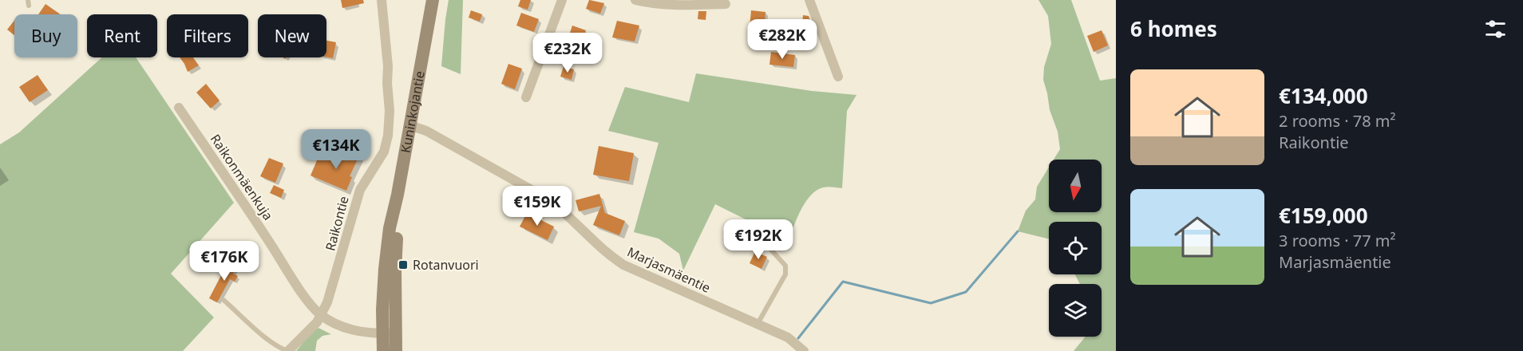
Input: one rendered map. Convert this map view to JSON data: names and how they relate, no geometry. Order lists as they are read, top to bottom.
{
  "streets": {
    "main road": ["Kuninkojantie"],
    "street": ["Raikonmäenkuja", "Raikontie", "Marjasmäentie"]
  },
  "crossings": [
    ["Kuninkojantie", "Raikonmäenkuja"],
    ["Kuninkojantie", "Marjasmäentie"],
    ["Raikonmäenkuja", "Raikontie"]
  ],
  "places": {
    "transit": ["Rotanvuori"]
  },
  "north": "bottom",
  "page": {
    "heading": "6 homes",
    "chip": [
      "Buy",
      "Rent",
      "Filters",
      "New"
    ],
    "price": [
      "€282K",
      "€232K",
      "€134K",
      "€159K",
      "€192K",
      "€176K"
    ],
    "list": [
      {
        "name": "€134,000",
        "note": "2 rooms · 78 m² · Raikontie"
      },
      {
        "name": "€159,000",
        "note": "3 rooms · 77 m² · Marjasmäentie"
      }
    ]
  }
}
